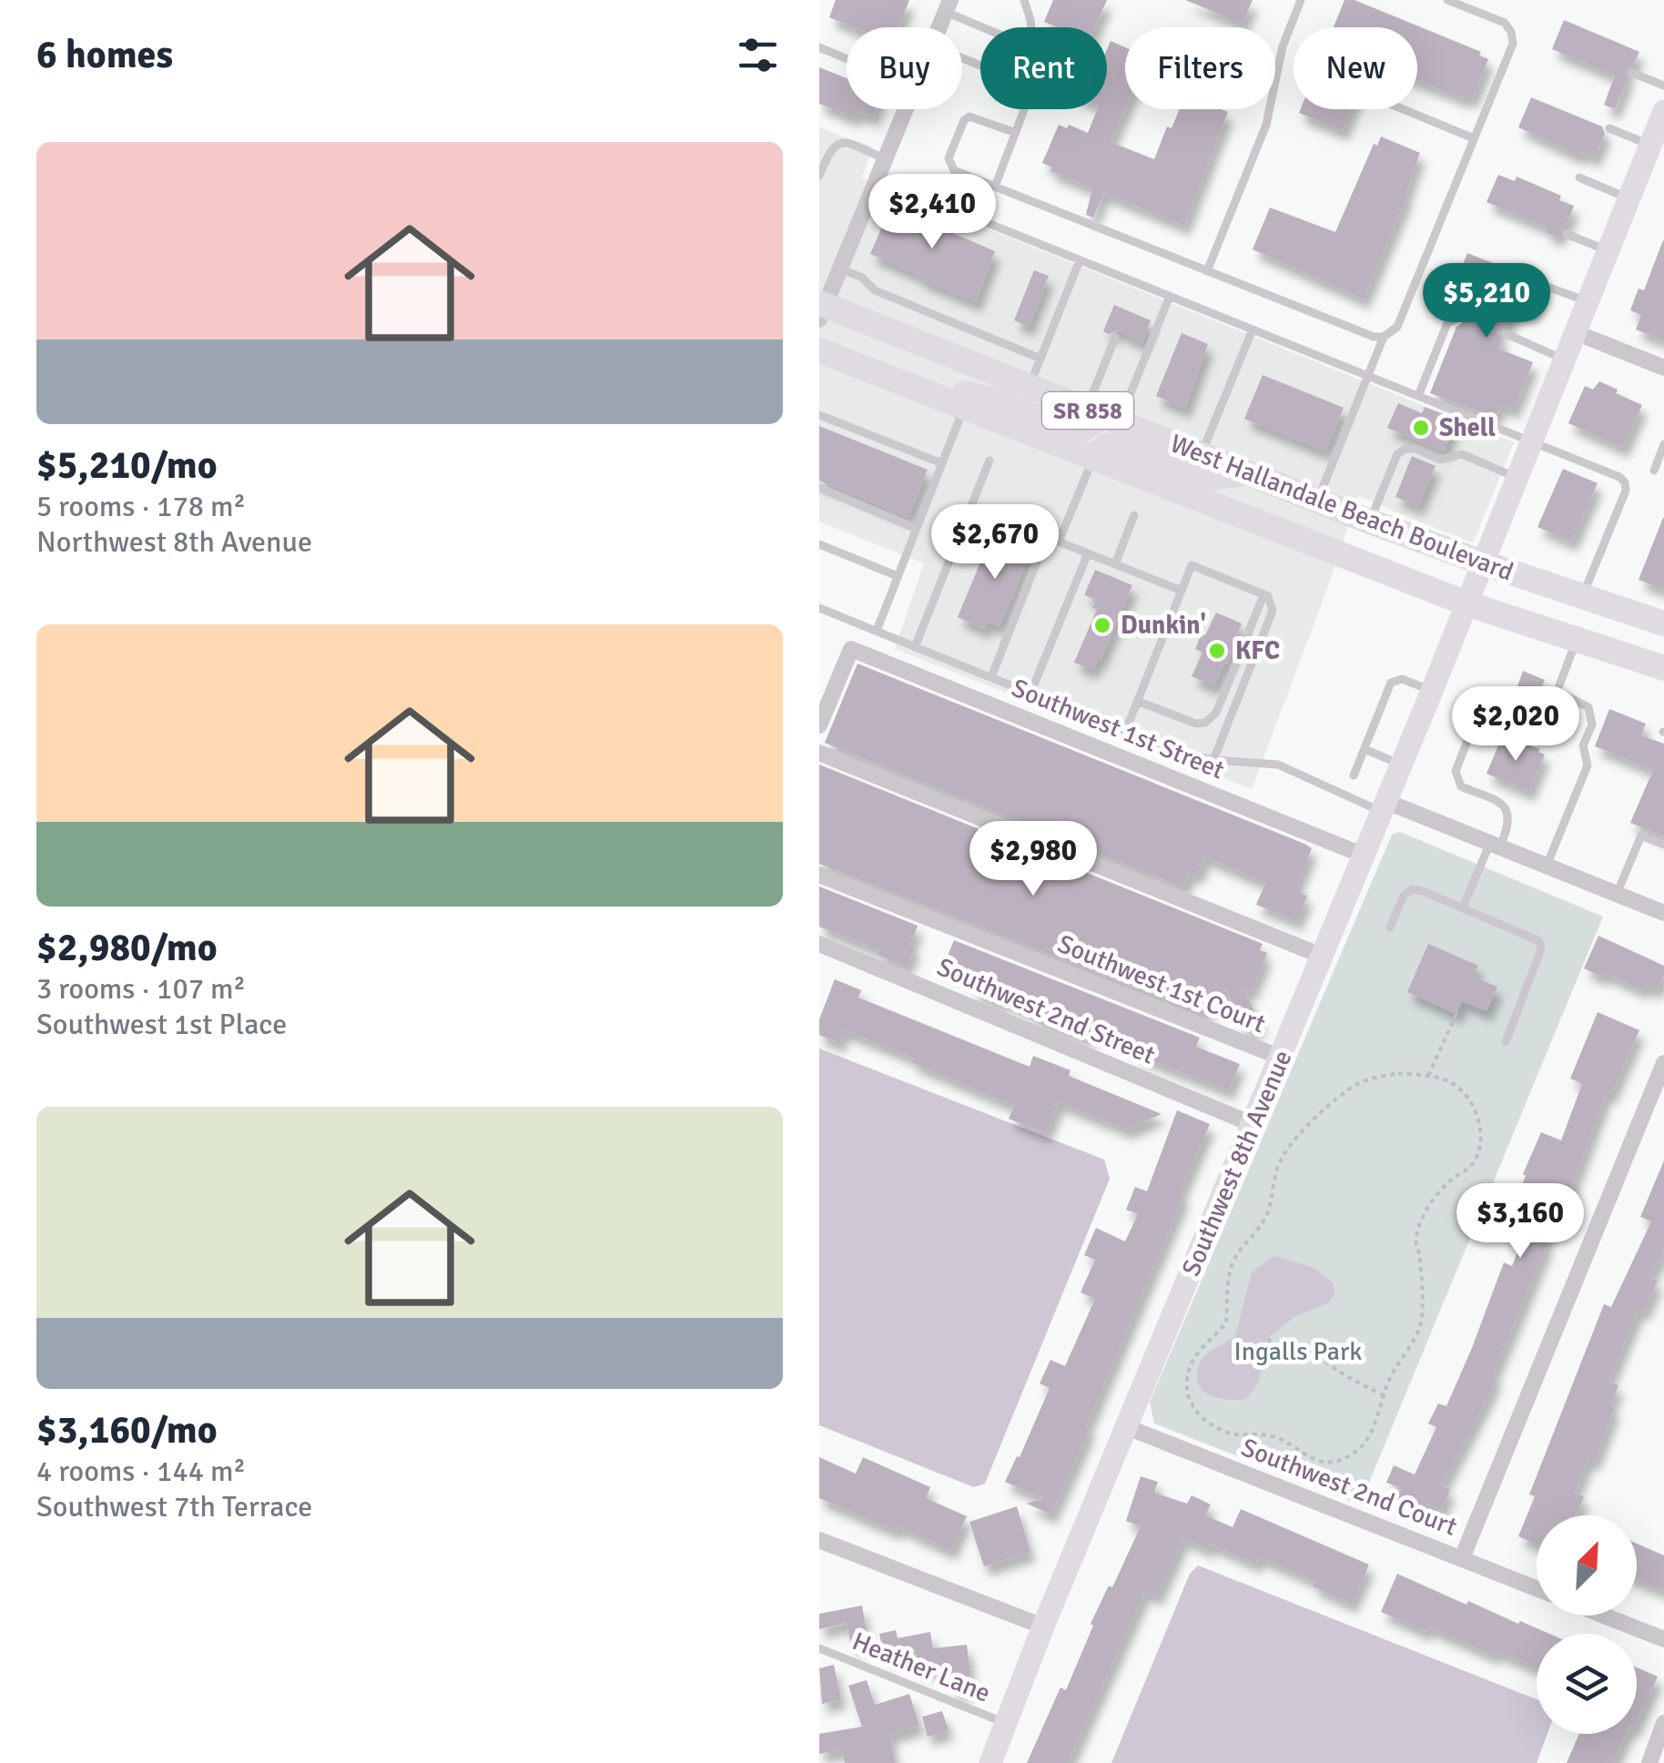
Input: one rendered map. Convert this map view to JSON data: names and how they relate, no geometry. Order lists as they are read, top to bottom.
{
  "streets": {
    "main road": ["SR 858", "West Hallandale Beach Boulevard"],
    "street": [
      "Southwest 1st Street",
      "Southwest 1st Court",
      "Southwest 2nd Street",
      "Southwest 8th Avenue",
      "Southwest 2nd Court"
    ],
    "lane": ["Heather Lane"]
  },
  "crossings": [
    ["West Hallandale Beach Boulevard", "Southwest 8th Avenue"],
    ["Southwest 1st Street", "Southwest 8th Avenue"],
    ["Southwest 1st Court", "Southwest 8th Avenue"],
    ["Southwest 2nd Street", "Southwest 8th Avenue"],
    ["Southwest 8th Avenue", "Southwest 2nd Court"],
    ["Southwest 8th Avenue", "Heather Lane"]
  ],
  "parks": ["Ingalls Park"],
  "places": ["Shell", "Dunkin'", "KFC"],
  "north": "top right",
  "page": {
    "heading": "6 homes",
    "chip": [
      "Buy",
      "Rent",
      "Filters",
      "New"
    ],
    "list": [
      {
        "name": "$5,210/mo",
        "note": "5 rooms · 178 m² · Northwest 8th Avenue"
      },
      {
        "name": "$2,980/mo",
        "note": "3 rooms · 107 m² · Southwest 1st Place"
      },
      {
        "name": "$3,160/mo",
        "note": "4 rooms · 144 m² · Southwest 7th Terrace"
      }
    ],
    "price": [
      "$2,410",
      "$5,210",
      "$2,670",
      "$2,020",
      "$2,980",
      "$3,160"
    ]
  }
}
